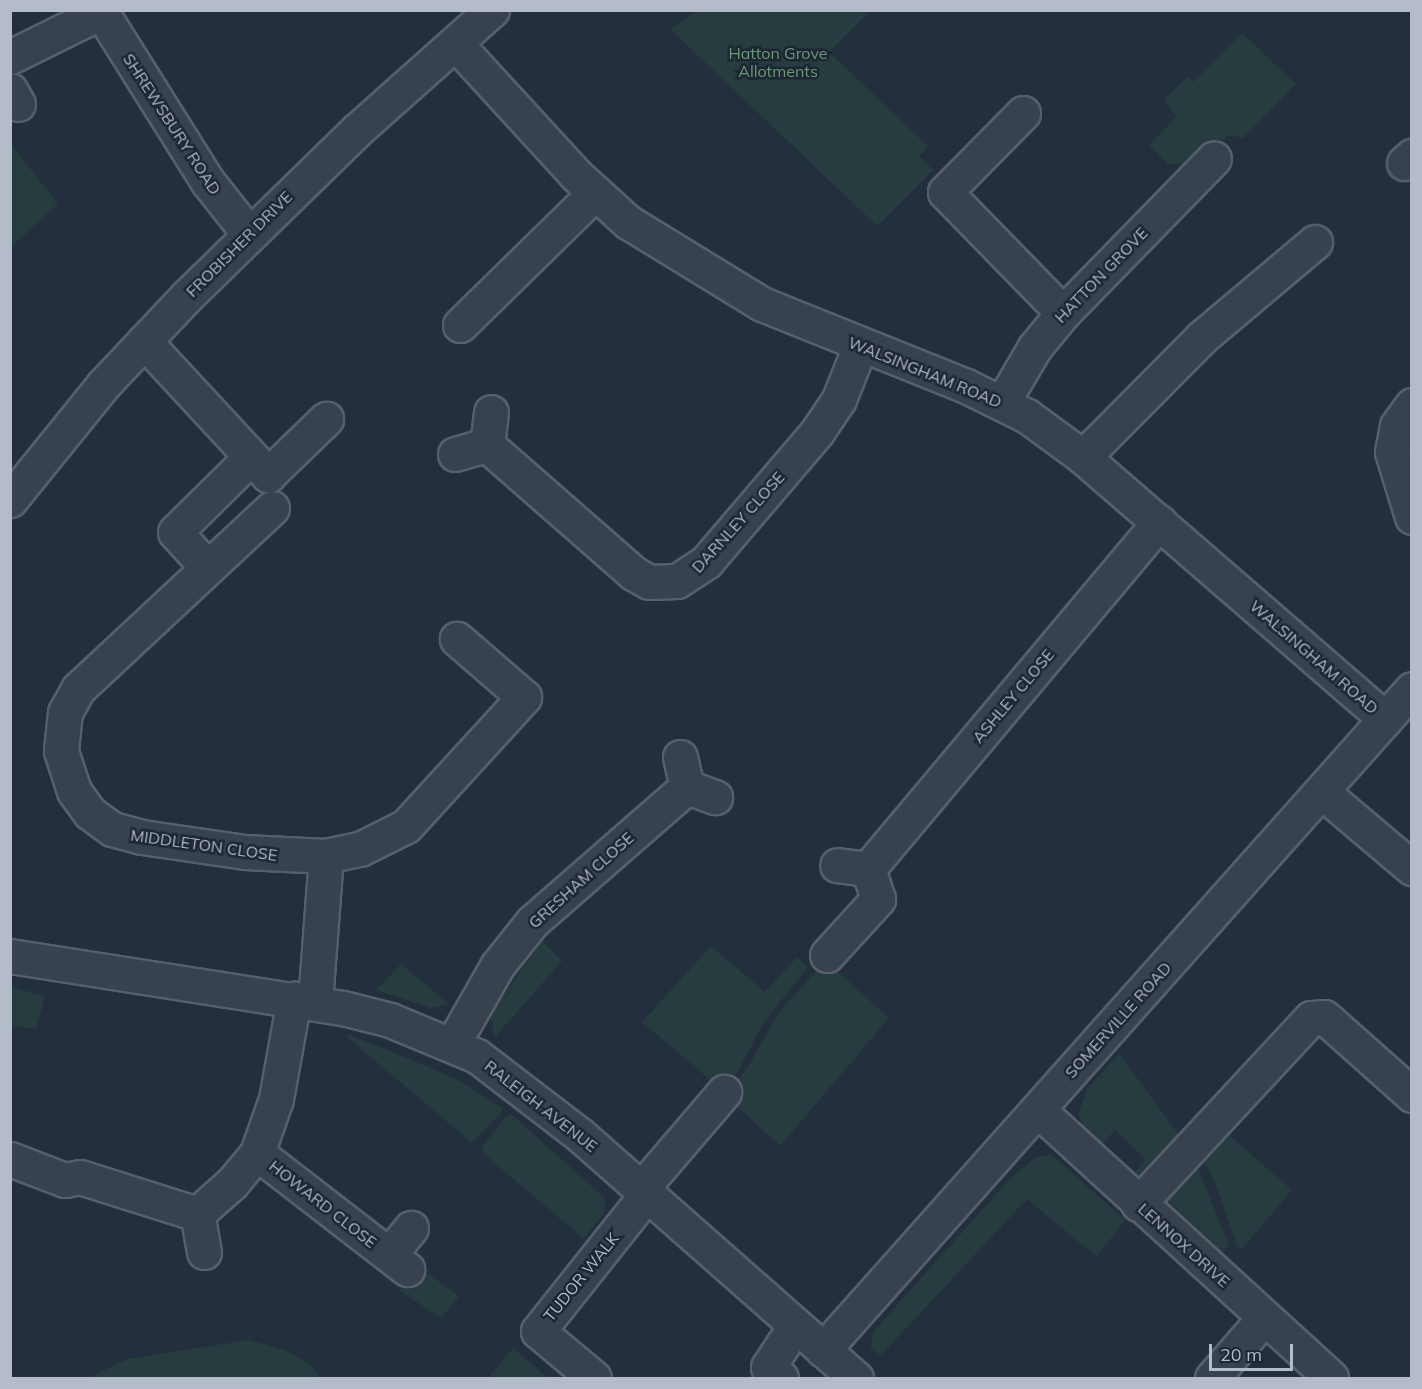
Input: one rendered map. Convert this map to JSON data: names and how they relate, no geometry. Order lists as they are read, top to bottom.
{
  "streets": {
    "street": [
      "SHREWSBURY ROAD",
      "FROBISHER DRIVE",
      "HATTON GROVE",
      "WALSINGHAM ROAD",
      "DARNLEY CLOSE",
      "ASHLEY CLOSE",
      "MIDDLETON CLOSE",
      "GRESHAM CLOSE",
      "SOMERVILLE ROAD",
      "RALEIGH AVENUE",
      "HOWARD CLOSE",
      "LENNOX DRIVE",
      "TUDOR WALK"
    ]
  },
  "crossings": [
    ["SHREWSBURY ROAD", "FROBISHER DRIVE"],
    ["FROBISHER DRIVE", "WALSINGHAM ROAD"],
    ["HATTON GROVE", "WALSINGHAM ROAD"],
    ["WALSINGHAM ROAD", "DARNLEY CLOSE"],
    ["WALSINGHAM ROAD", "ASHLEY CLOSE"],
    ["WALSINGHAM ROAD", "SOMERVILLE ROAD"],
    ["GRESHAM CLOSE", "RALEIGH AVENUE"],
    ["SOMERVILLE ROAD", "RALEIGH AVENUE"],
    ["SOMERVILLE ROAD", "LENNOX DRIVE"],
    ["RALEIGH AVENUE", "HOWARD CLOSE"],
    ["RALEIGH AVENUE", "TUDOR WALK"]
  ],
  "parks": ["Hatton Grove Allotments"],
  "scale_bar": "20 m"
}
